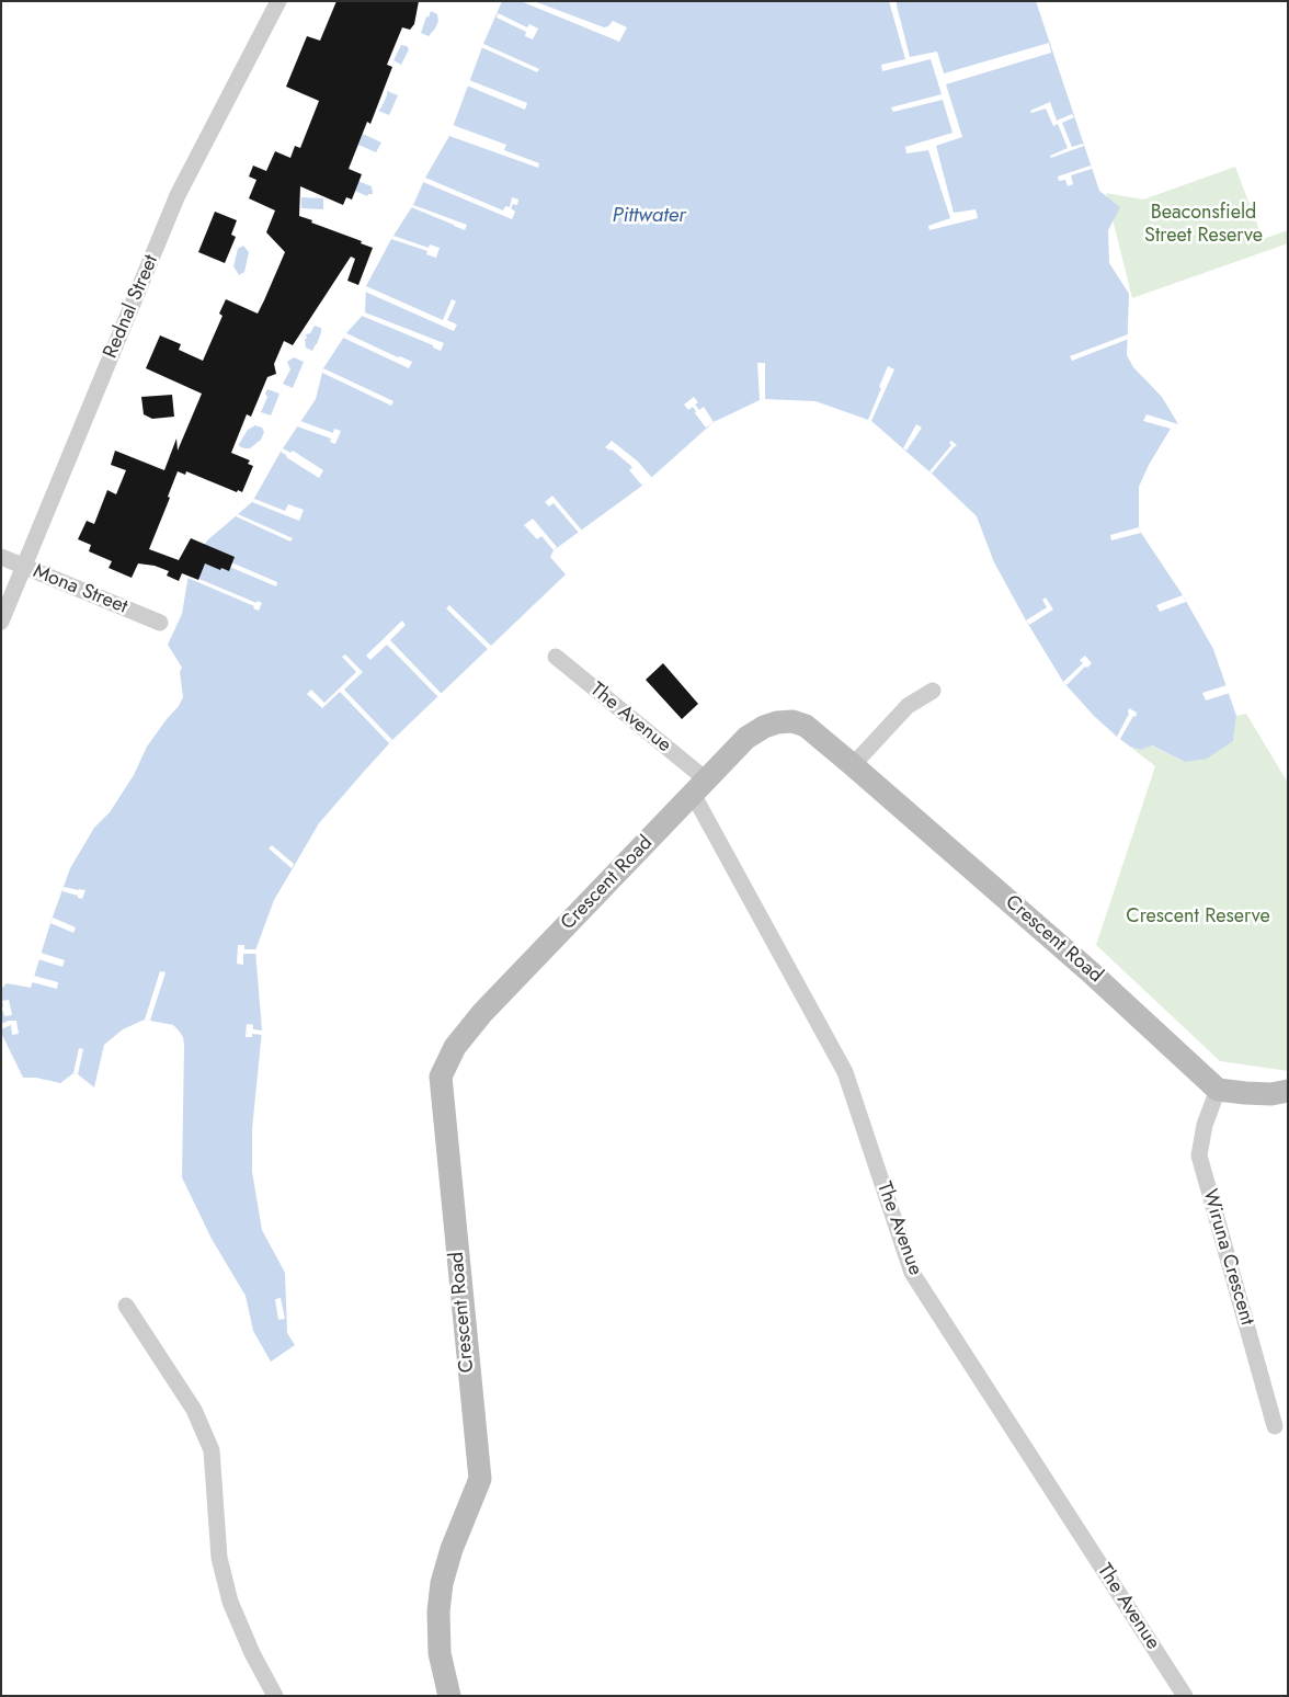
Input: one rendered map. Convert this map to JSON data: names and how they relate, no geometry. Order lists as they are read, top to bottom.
{
  "streets": {
    "street": [
      "Rednal Street",
      "Mona Street",
      "The Avenue",
      "Crescent Road",
      "Wiruna Crescent"
    ]
  },
  "crossings": [
    ["Rednal Street", "Mona Street"],
    ["The Avenue", "Crescent Road"],
    ["Crescent Road", "Wiruna Crescent"]
  ],
  "water": ["Pittwater"],
  "parks": ["Beaconsfield Street Reserve", "Crescent Reserve"]
}
